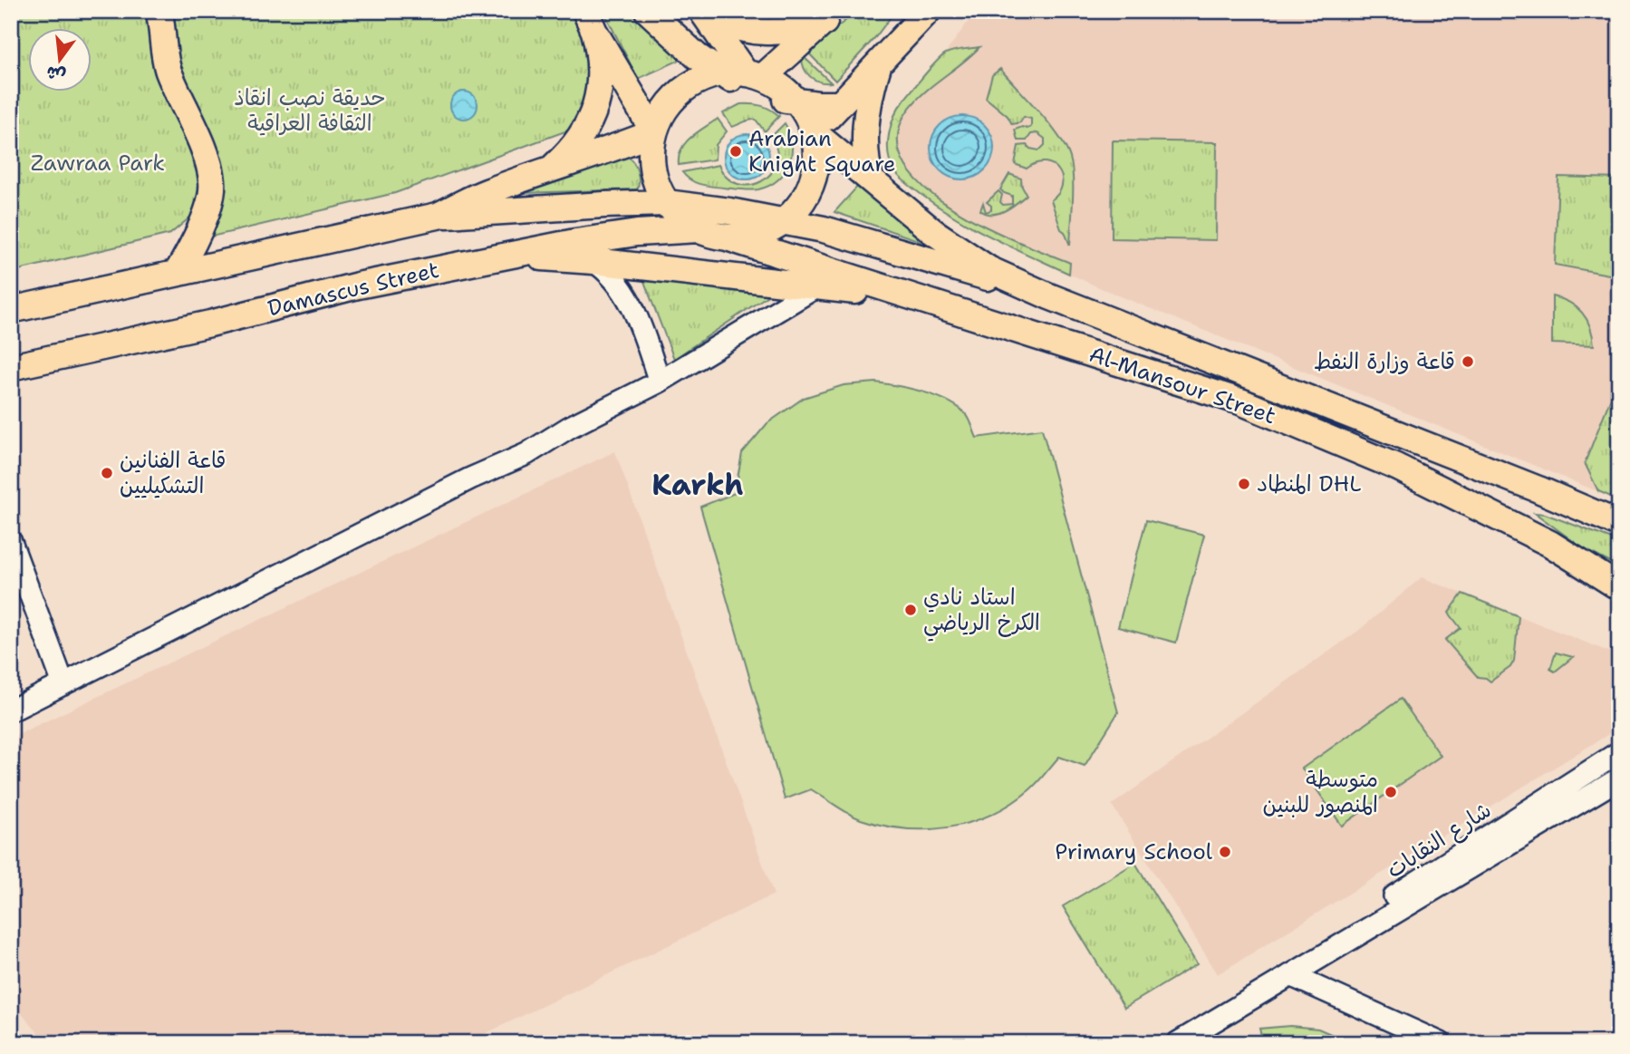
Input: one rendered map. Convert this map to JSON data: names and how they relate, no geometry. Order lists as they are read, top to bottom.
{
  "streets": {
    "main road": ["Damascus Street", "Al-Mansour Street"],
    "street": ["شارع النقابات"]
  },
  "crossings": [
    ["Damascus Street", "Al-Mansour Street"]
  ],
  "districts": ["Karkh"],
  "parks": ["حديقة نصب انقاذ الثقافة العراقية", "Zawraa Park"],
  "places": [
    "Arabian Knight Square",
    "قاعة وزارة النفط",
    "قاعة الفنانين التشكيليين",
    "المنطاد DHL",
    "استاد نادي الكرخ الرياضي",
    "متوسطة المنصور للبنين",
    "Primary School"
  ],
  "north": "bottom"
}
